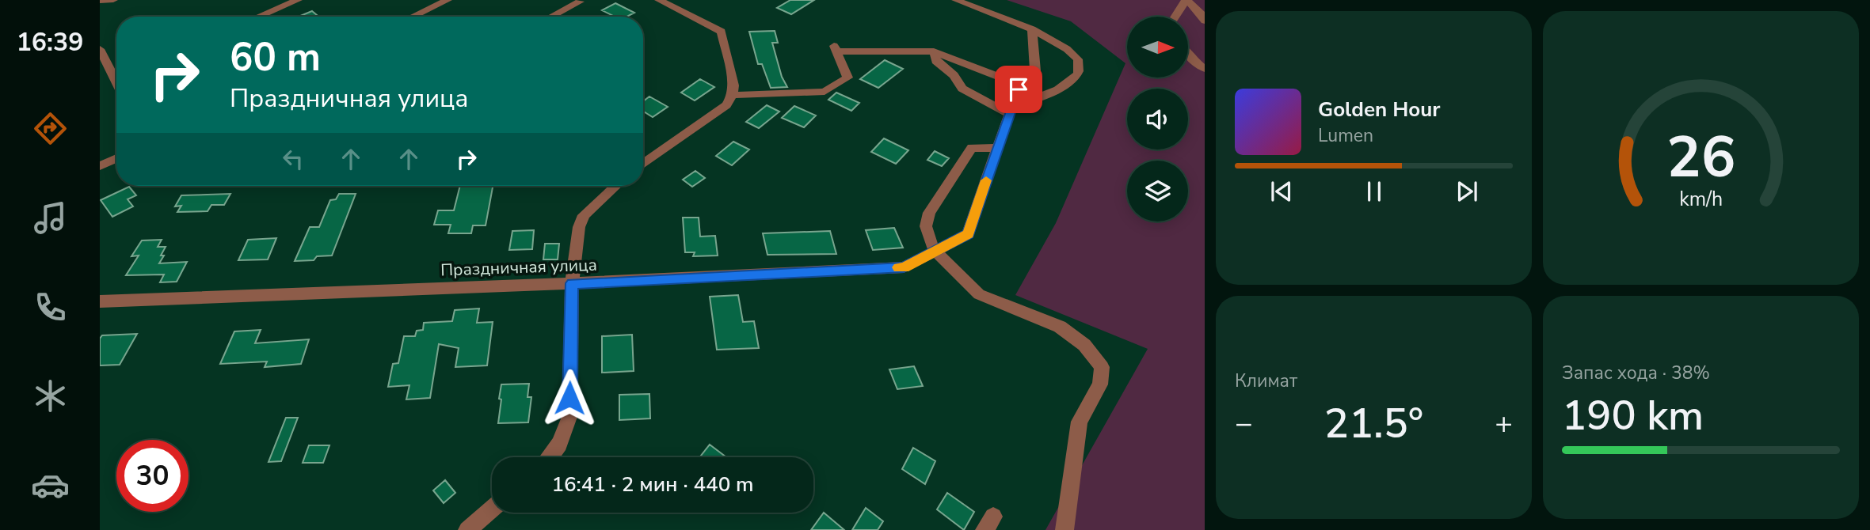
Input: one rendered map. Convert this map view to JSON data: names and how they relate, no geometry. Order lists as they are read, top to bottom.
{
  "streets": {
    "street": ["Праздничная улица"]
  },
  "north": "right",
  "page": {
    "tabs": "16:39",
    "turn": ["60 m", "Праздничная улица"],
    "song": ["Golden Hour", "Lumen"],
    "tile": [
      "Климат",
      ["Запас хода · 38%", "190 km"]
    ],
    "heat": ["−", "21.5°", "+"],
    "limit": "30",
    "trip": "16:41 · 2 мин · 440 m",
    "gauge": ["26", "km/h"]
  }
}
